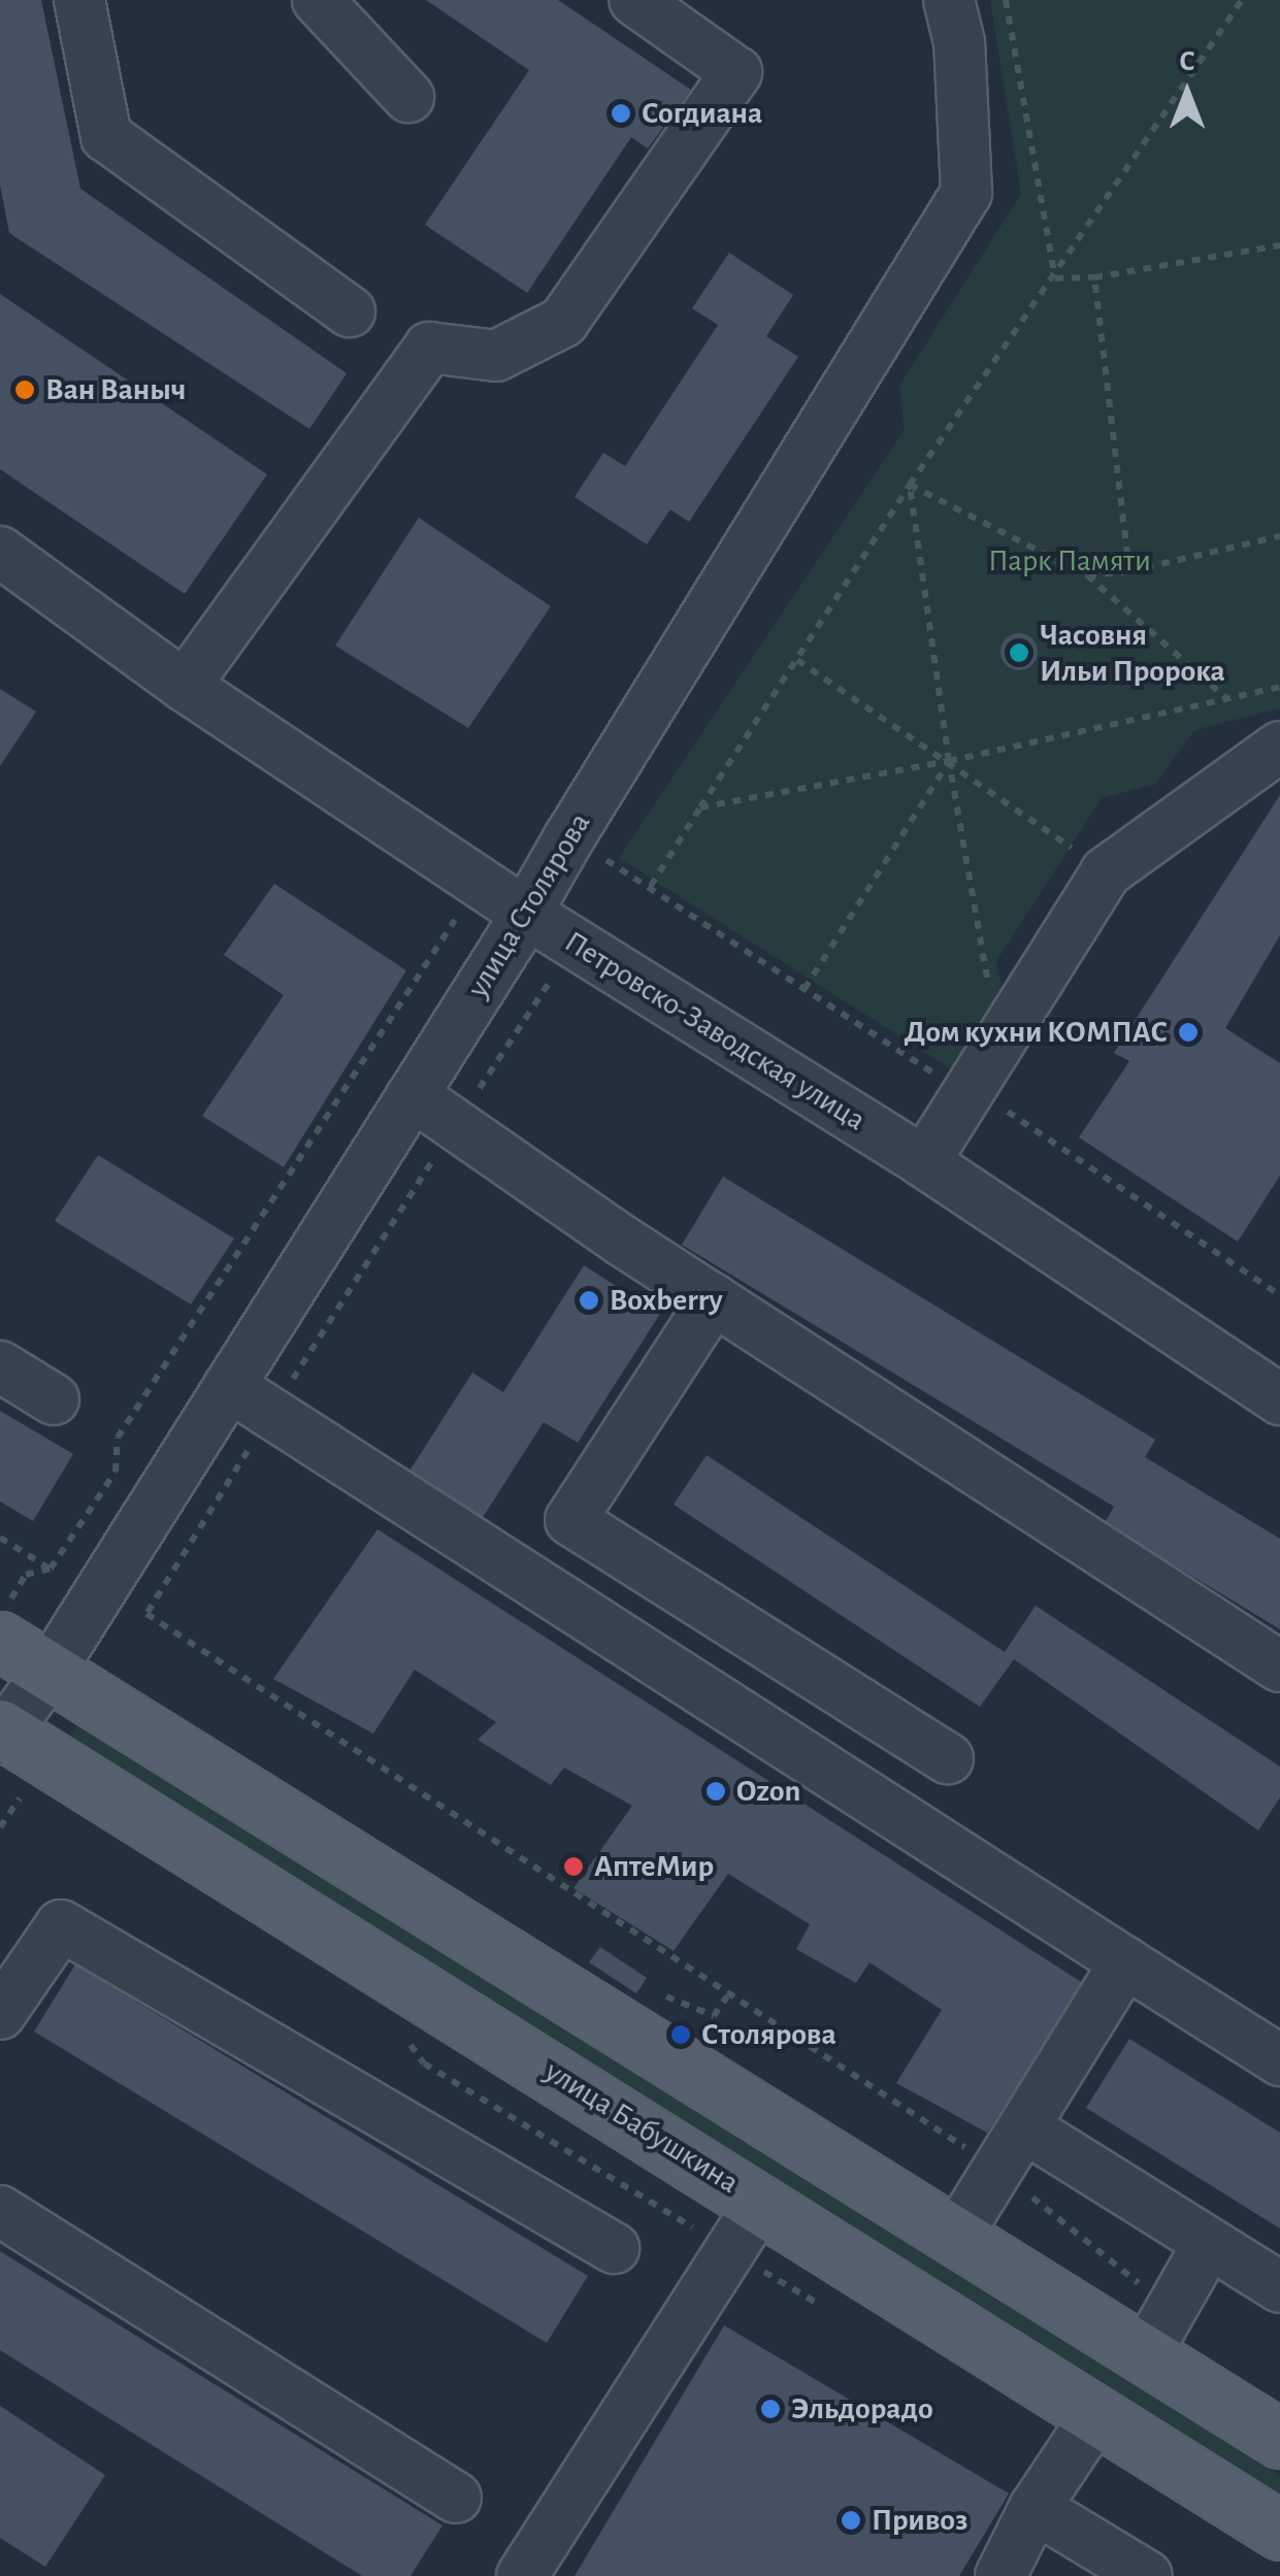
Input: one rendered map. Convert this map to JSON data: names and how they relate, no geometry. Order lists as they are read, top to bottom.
{
  "streets": {
    "main road": ["улица Бабушкина"],
    "street": ["улица Столярова", "Петровско-Заводская улица"]
  },
  "crossings": [
    ["улица Столярова", "Петровско-Заводская улица"],
    ["улица Столярова", "улица Бабушкина"]
  ],
  "parks": ["Парк Памяти"],
  "places": [
    "Согдиана",
    "Ван Ваныч",
    "Часовня Ильи Пророка",
    "Дом кухни КОМПАС",
    "Boxberry",
    "Ozon",
    "АптеМир",
    "Столярова",
    "Эльдорадо",
    "Привоз"
  ],
  "north": "top"
}
